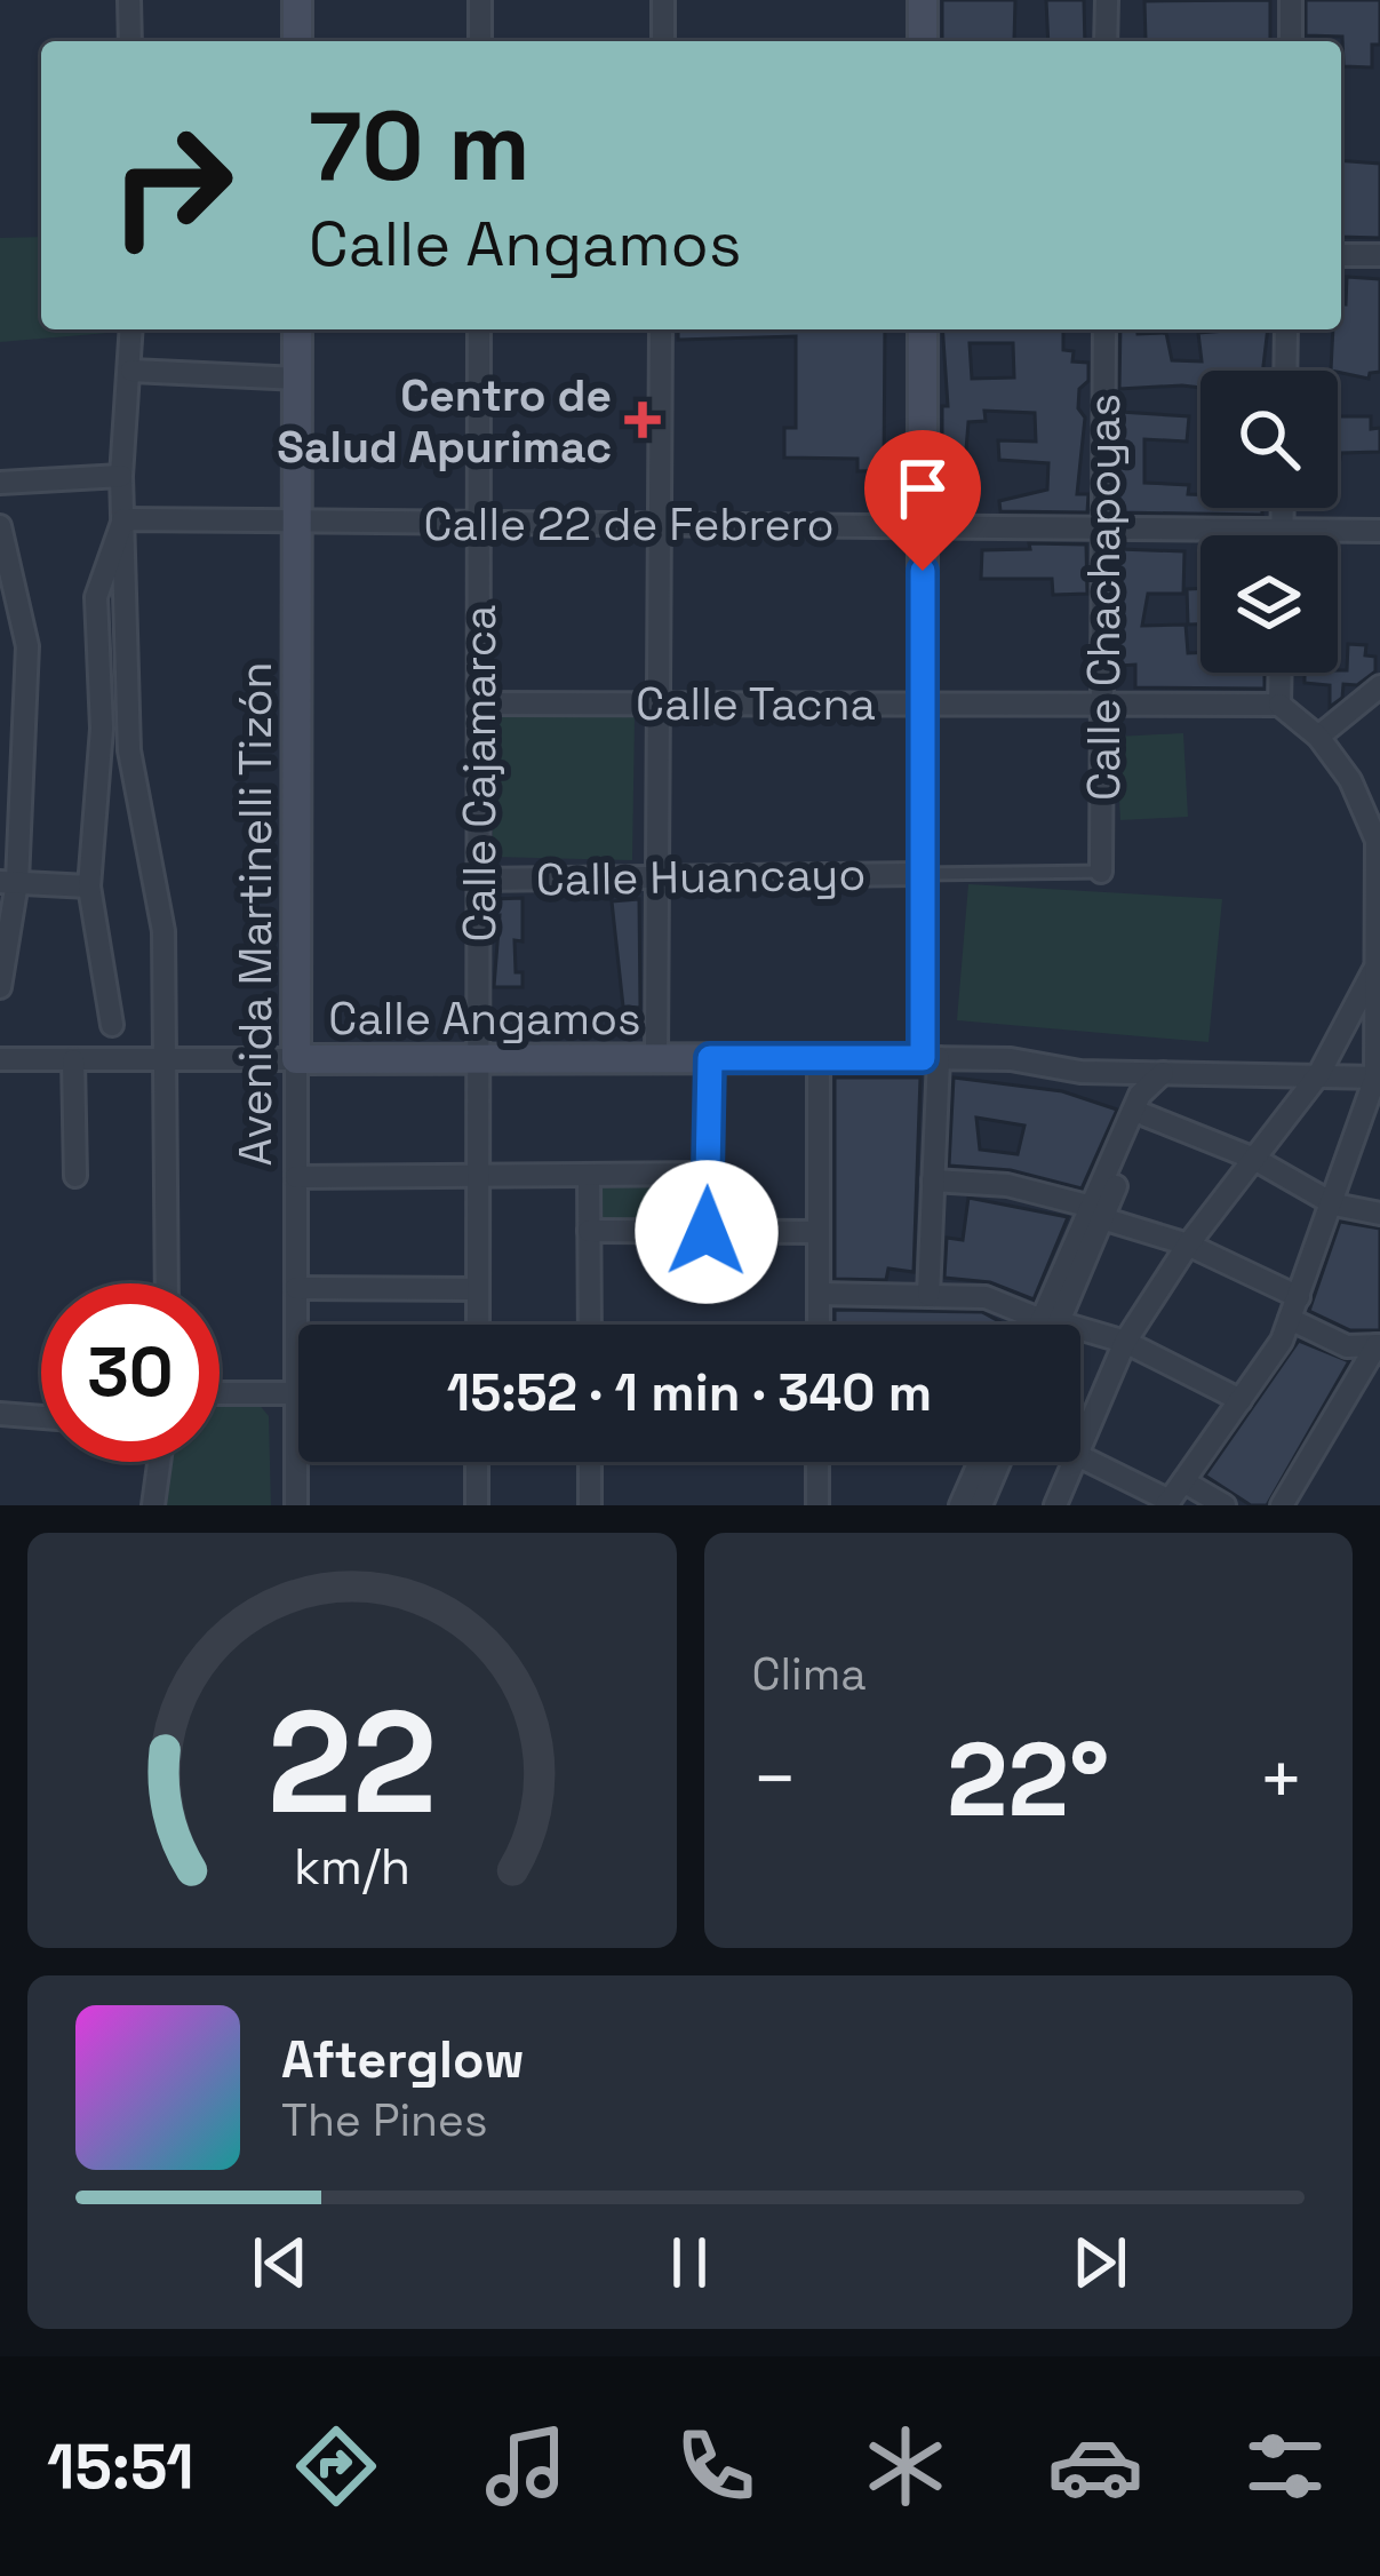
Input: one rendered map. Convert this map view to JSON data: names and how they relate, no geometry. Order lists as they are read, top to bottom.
{
  "streets": {
    "street": [
      "Calle 22 de Febrero",
      "Calle Chachapoyas",
      "Calle Tacna",
      "Calle Cajamarca",
      "Calle Huancayo",
      "Avenida Martinelli Tizón",
      "Calle Angamos"
    ]
  },
  "crossings": [
    ["Calle 22 de Febrero", "Calle Chachapoyas"],
    ["Calle 22 de Febrero", "Calle Cajamarca"],
    ["Calle 22 de Febrero", "Avenida Martinelli Tizón"],
    ["Calle Chachapoyas", "Calle Tacna"],
    ["Calle Tacna", "Calle Cajamarca"],
    ["Calle Cajamarca", "Calle Huancayo"],
    ["Calle Cajamarca", "Calle Angamos"],
    ["Avenida Martinelli Tizón", "Calle Angamos"]
  ],
  "places": {
    "health": ["Centro de Salud Apurimac"]
  },
  "page": {
    "turn": ["70 m", "Calle Angamos"],
    "limit": "30",
    "trip": "15:52 · 1 min · 340 m",
    "tile": "Clima",
    "heat": ["−", "22°", "+"],
    "song": ["Afterglow", "The Pines"],
    "tabs": "15:51",
    "gauge": ["22", "km/h"]
  }
}
